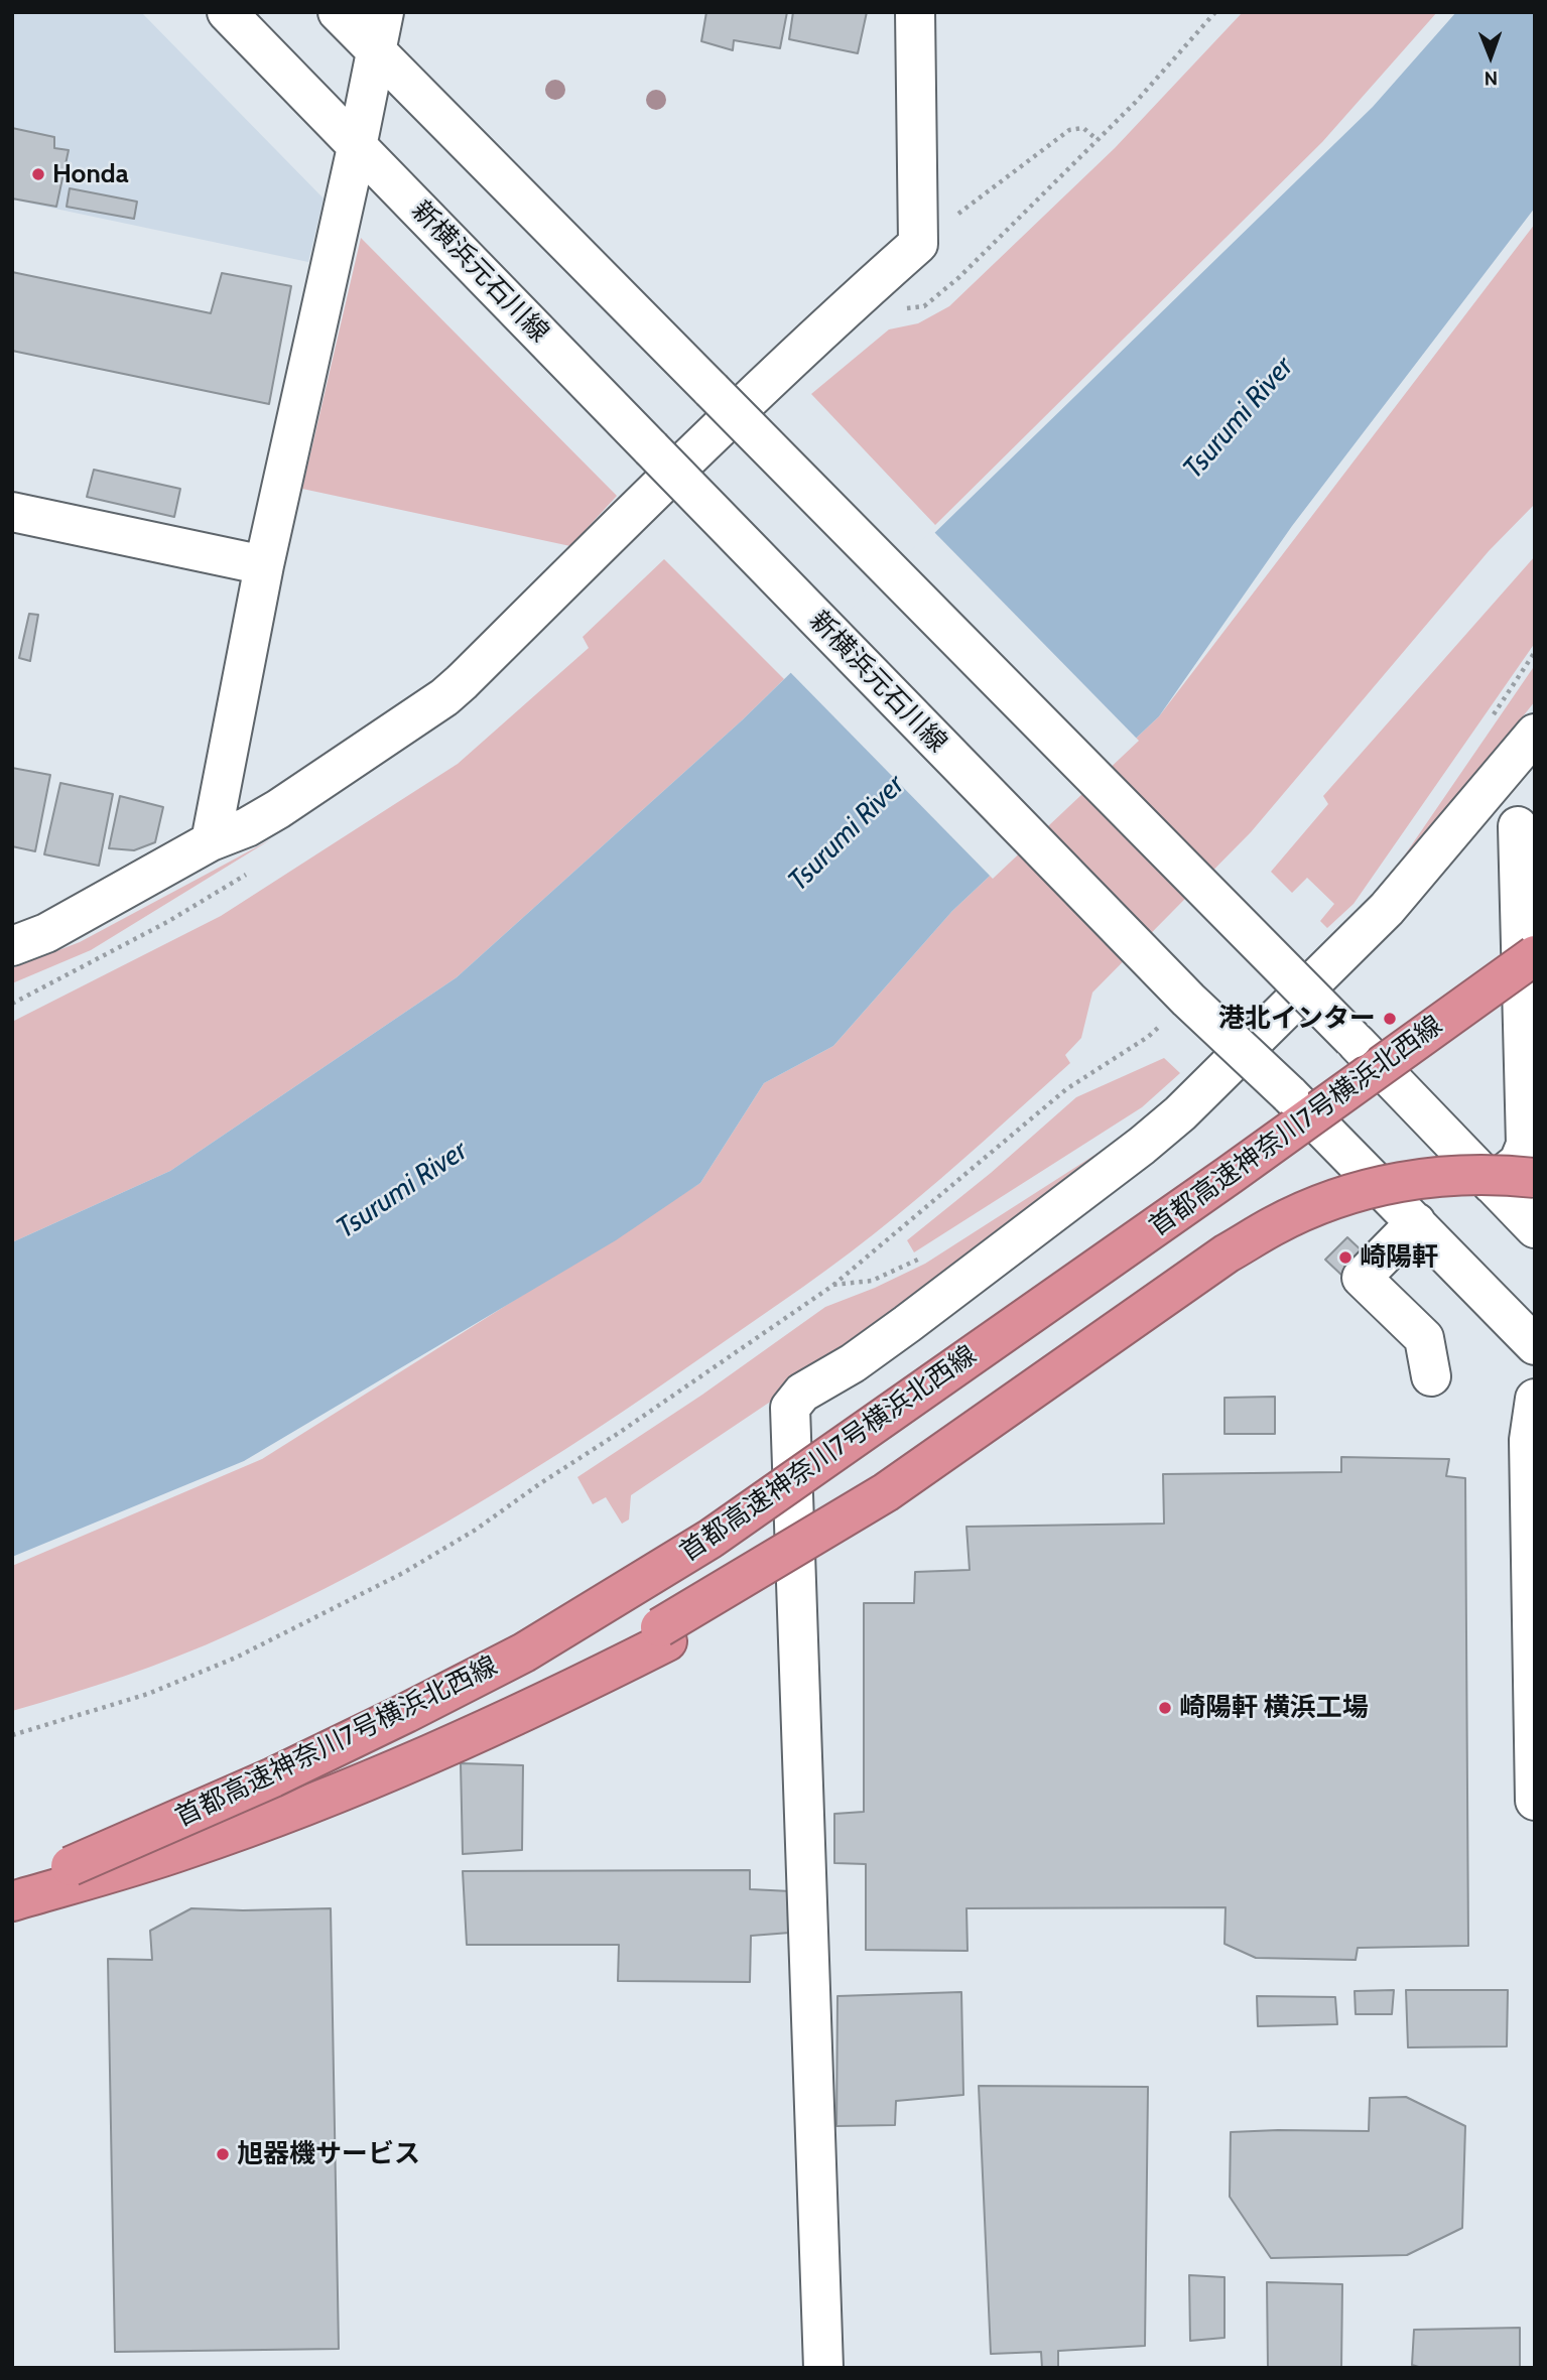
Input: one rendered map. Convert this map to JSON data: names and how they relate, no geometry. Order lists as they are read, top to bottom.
{
  "streets": {
    "highway": ["首都高速神奈川7号横浜北西線"],
    "street": ["新横浜元石川線"]
  },
  "water": ["Tsurumi River"],
  "places": [
    "Honda",
    "港北インター",
    "崎陽軒",
    "崎陽軒 横浜工場",
    "旭器機サービス"
  ],
  "north": "bottom"
}
